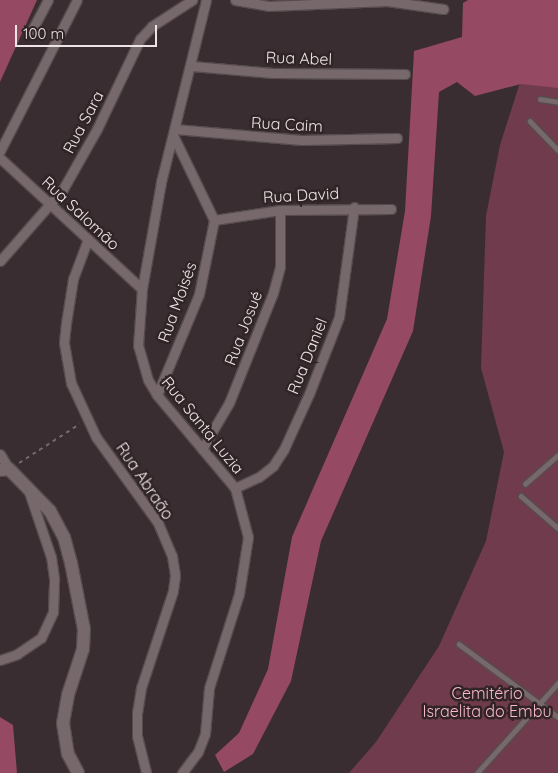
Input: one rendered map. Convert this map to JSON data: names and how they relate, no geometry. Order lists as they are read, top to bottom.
{
  "streets": {
    "street": [
      "Rua Abel",
      "Rua Sara",
      "Rua Caim",
      "Rua David",
      "Rua Salomão",
      "Rua Moisés",
      "Rua Josué",
      "Rua Daniel",
      "Rua Santa Luzia",
      "Rua Abraão"
    ]
  },
  "crossings": [
    ["Rua Abel", "Rua Santa Luzia"],
    ["Rua Sara", "Rua Salomão"],
    ["Rua Caim", "Rua Santa Luzia"],
    ["Rua David", "Rua Moisés"],
    ["Rua David", "Rua Josué"],
    ["Rua David", "Rua Daniel"],
    ["Rua Salomão", "Rua Santa Luzia"],
    ["Rua Salomão", "Rua Abraão"],
    ["Rua Moisés", "Rua Santa Luzia"],
    ["Rua Josué", "Rua Santa Luzia"],
    ["Rua Daniel", "Rua Santa Luzia"]
  ],
  "parks": ["Cemitério Israelita do Embu"],
  "scale_bar": "100 m"
}
